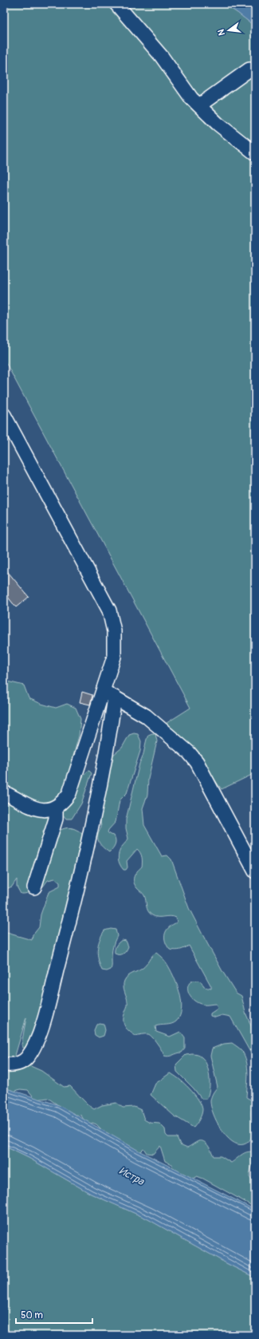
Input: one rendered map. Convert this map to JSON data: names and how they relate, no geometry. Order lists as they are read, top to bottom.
{
  "water": ["Истра"],
  "scale_bar": "50 m",
  "north": "left"
}
